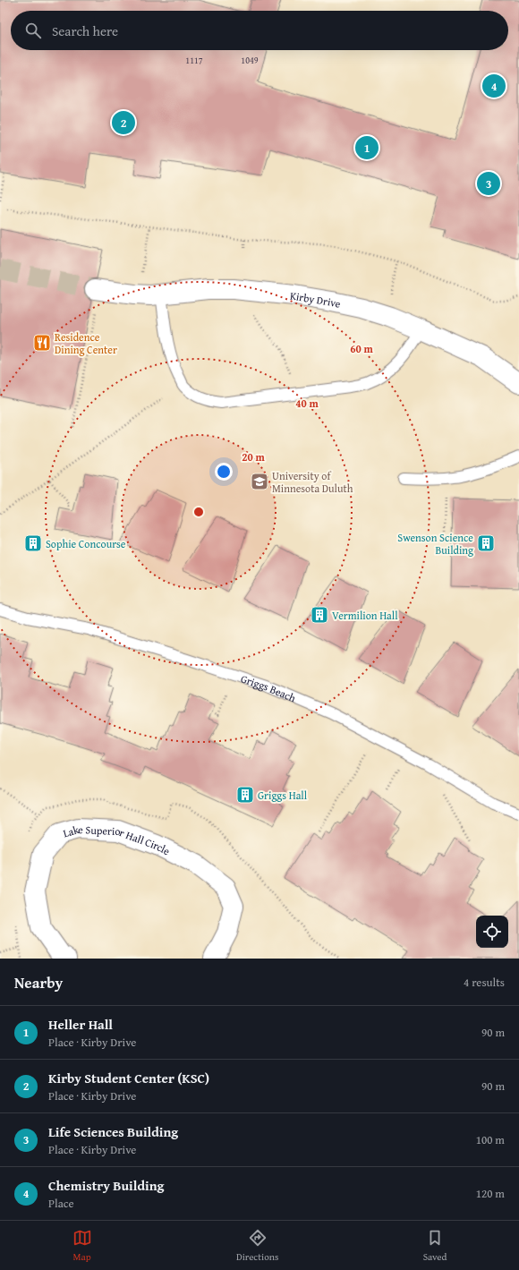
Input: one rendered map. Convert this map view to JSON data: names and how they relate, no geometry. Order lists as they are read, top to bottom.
{
  "streets": {
    "street": ["Kirby Drive", "Lake Superior Hall Circle"],
    "lane": ["Griggs Beach"]
  },
  "places": {
    "restaurant": ["Residence Dining Center"],
    "school or university": ["University of Minnesota Duluth"],
    "building": [
      "Sophie Concourse",
      "Swenson Science Building",
      "Vermilion Hall",
      "Griggs Hall"
    ]
  },
  "house_numbers": ["1117", "1049"],
  "page": {
    "search": "Search here",
    "pins": [
      "4",
      "2",
      "1",
      "3"
    ],
    "heading": ["Nearby", "4 results"],
    "list": [
      {
        "mark": "1",
        "name": "Heller Hall",
        "note": "Place · Kirby Drive",
        "value": "90 m"
      },
      {
        "mark": "2",
        "name": "Kirby Student Center (KSC)",
        "note": "Place · Kirby Drive",
        "value": "90 m"
      },
      {
        "mark": "3",
        "name": "Life Sciences Building",
        "note": "Place · Kirby Drive",
        "value": "100 m"
      },
      {
        "mark": "4",
        "name": "Chemistry Building",
        "note": "Place",
        "value": "120 m"
      }
    ],
    "nav": ["Map", "Directions", "Saved"]
  },
  "rings": ["60 m", "40 m", "20 m"]
}
